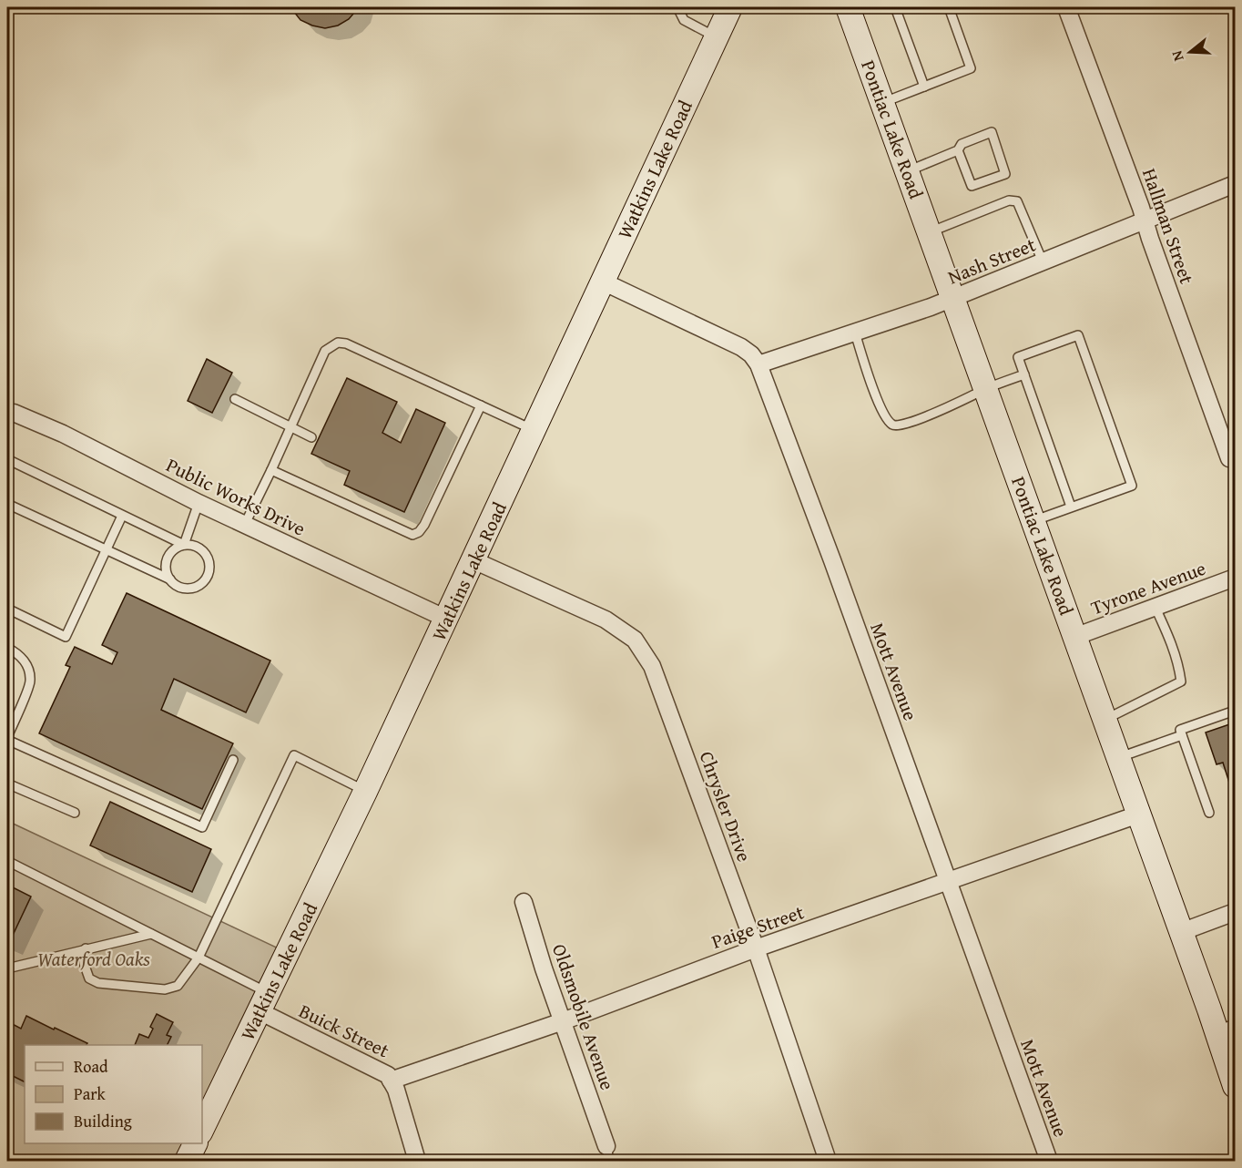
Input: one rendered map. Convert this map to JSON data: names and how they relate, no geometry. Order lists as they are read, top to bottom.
{
  "streets": {
    "street": [
      "Pontiac Lake Road",
      "Watkins Lake Road",
      "Hallman Street",
      "Nash Street",
      "Public Works Drive",
      "Tyrone Avenue",
      "Mott Avenue",
      "Chrysler Drive",
      "Paige Street",
      "Oldsmobile Avenue",
      "Buick Street"
    ]
  },
  "crossings": [
    ["Pontiac Lake Road", "Nash Street"],
    ["Pontiac Lake Road", "Tyrone Avenue"],
    ["Pontiac Lake Road", "Paige Street"],
    ["Watkins Lake Road", "Public Works Drive"],
    ["Watkins Lake Road", "Mott Avenue"],
    ["Watkins Lake Road", "Chrysler Drive"],
    ["Watkins Lake Road", "Buick Street"],
    ["Hallman Street", "Nash Street"],
    ["Nash Street", "Mott Avenue"],
    ["Mott Avenue", "Paige Street"],
    ["Chrysler Drive", "Paige Street"],
    ["Paige Street", "Oldsmobile Avenue"],
    ["Paige Street", "Buick Street"]
  ],
  "parks": ["Waterford Oaks"],
  "legend": ["Road", "Park", "Building"],
  "north": "left"
}
